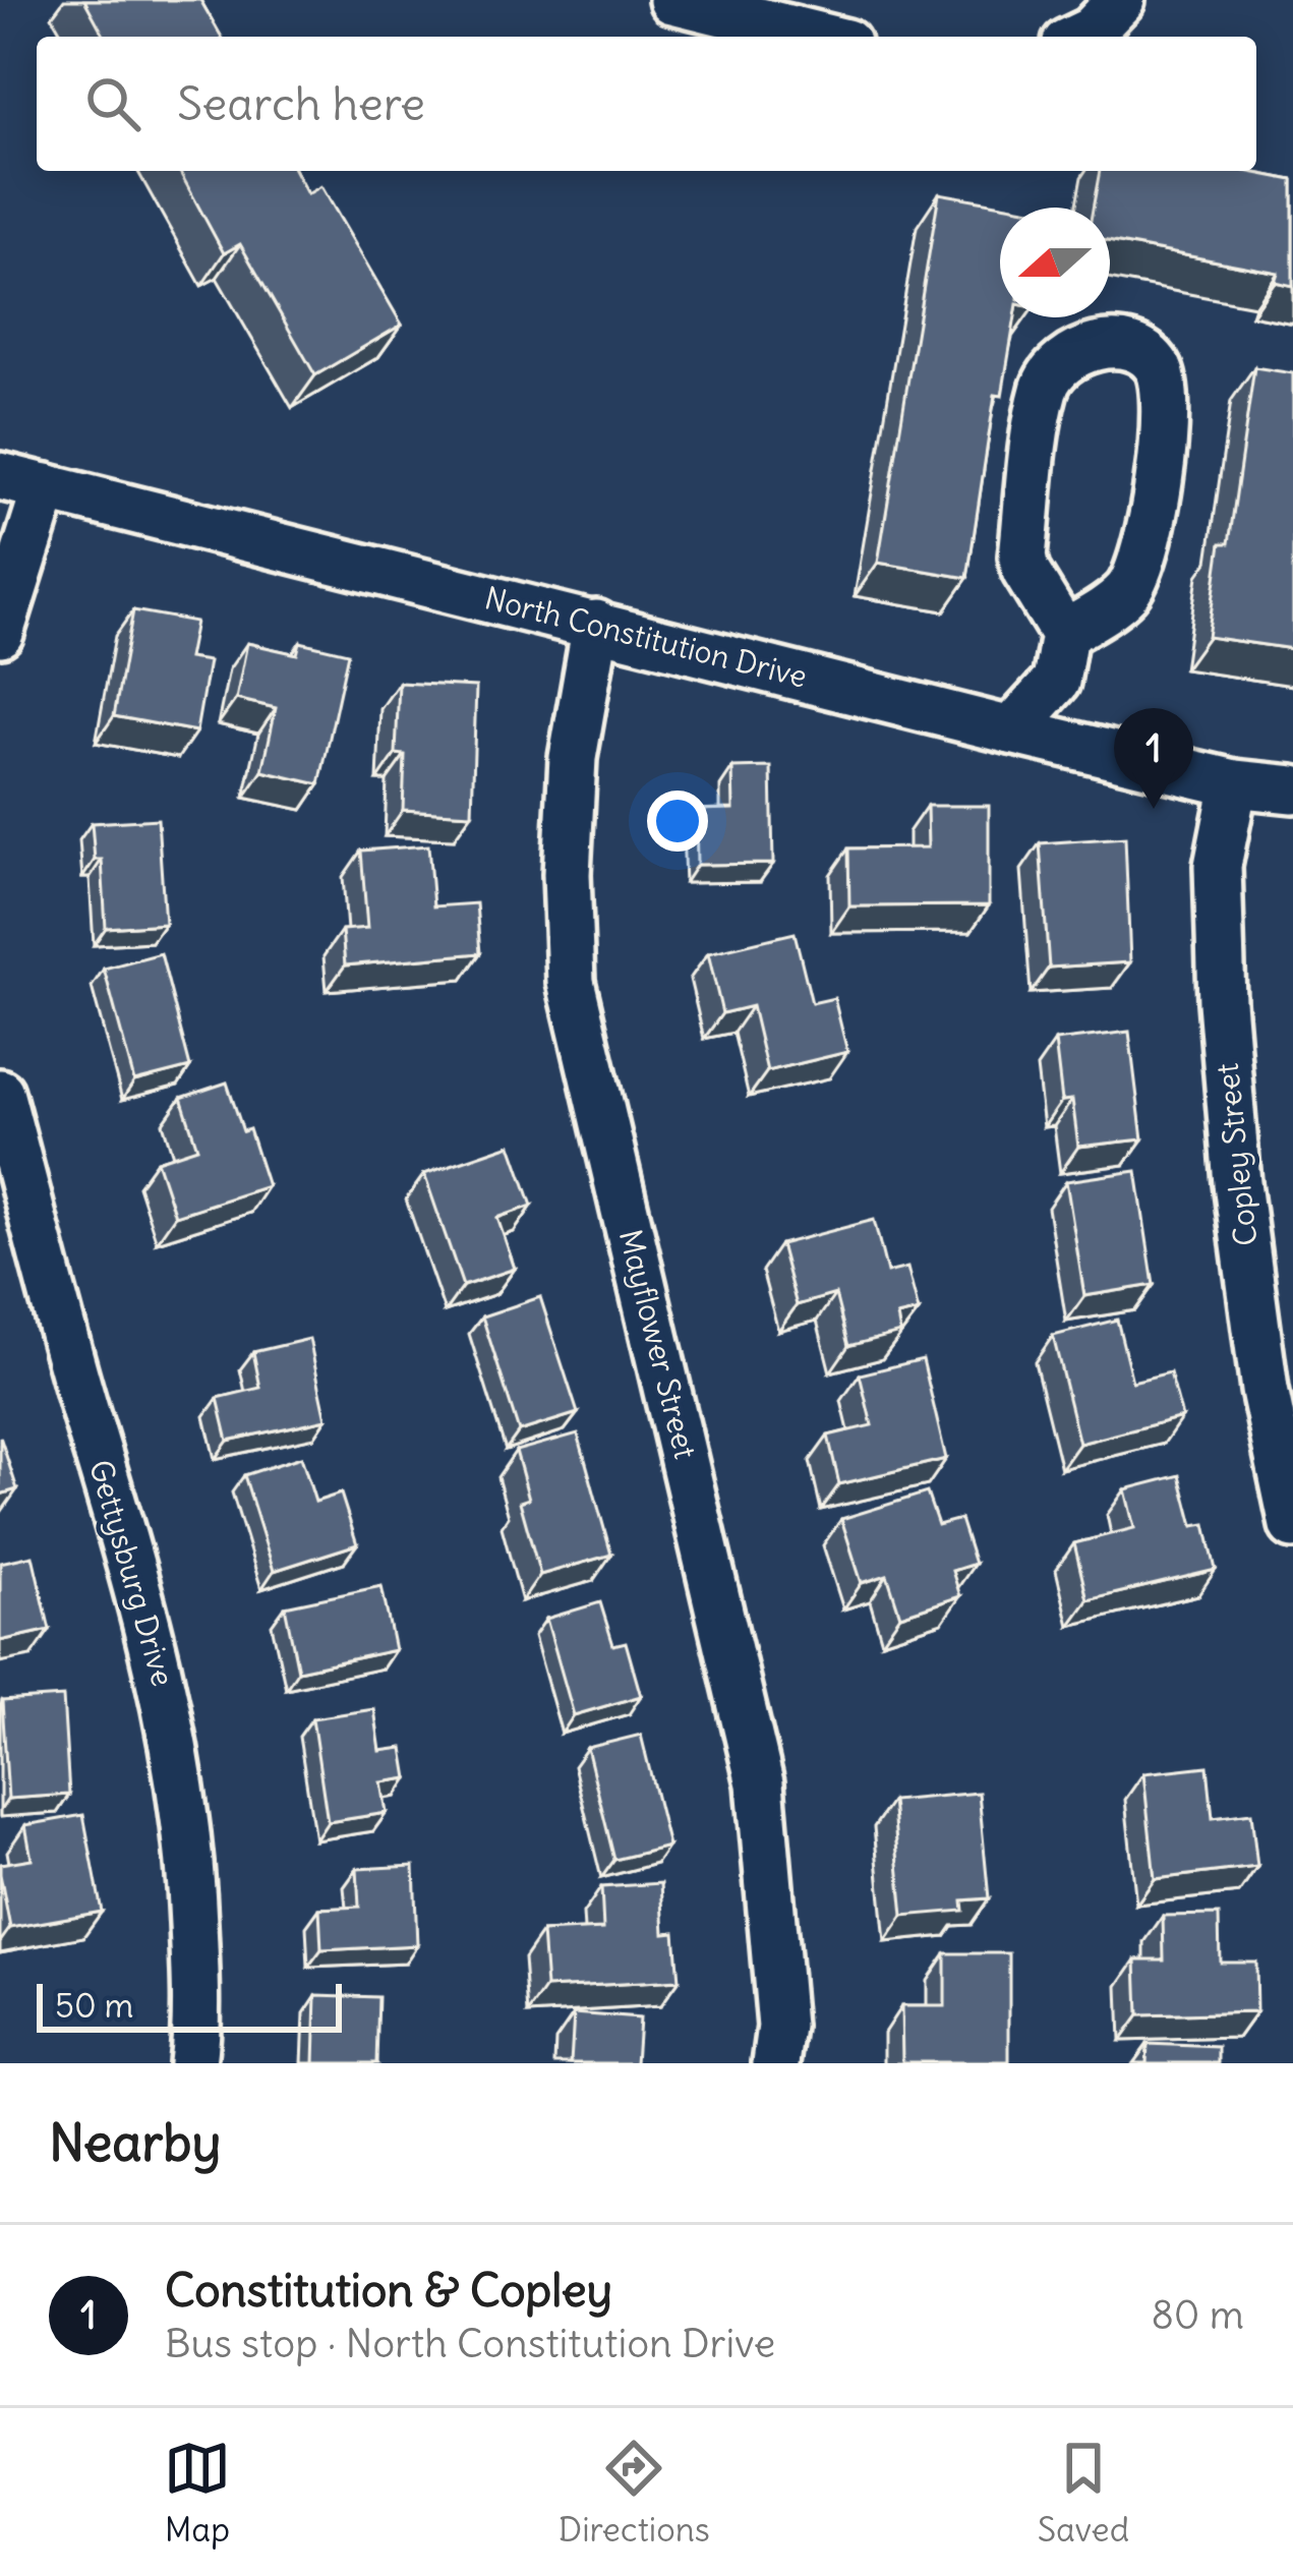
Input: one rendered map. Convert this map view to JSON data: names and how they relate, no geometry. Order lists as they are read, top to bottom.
{
  "streets": {
    "street": [
      "North Constitution Drive",
      "Copley Street",
      "Mayflower Street",
      "Gettysburg Drive"
    ]
  },
  "crossings": [
    ["North Constitution Drive", "Copley Street"],
    ["North Constitution Drive", "Mayflower Street"]
  ],
  "scale_bar": "50 m",
  "north": "left",
  "page": {
    "search": "Search here",
    "pins": "1",
    "scale": "50 m",
    "heading": "Nearby",
    "list": [
      {
        "mark": "1",
        "name": "Constitution & Copley",
        "note": "Bus stop · North Constitution Drive",
        "value": "80 m"
      }
    ],
    "nav": ["Map", "Directions", "Saved"]
  }
}
